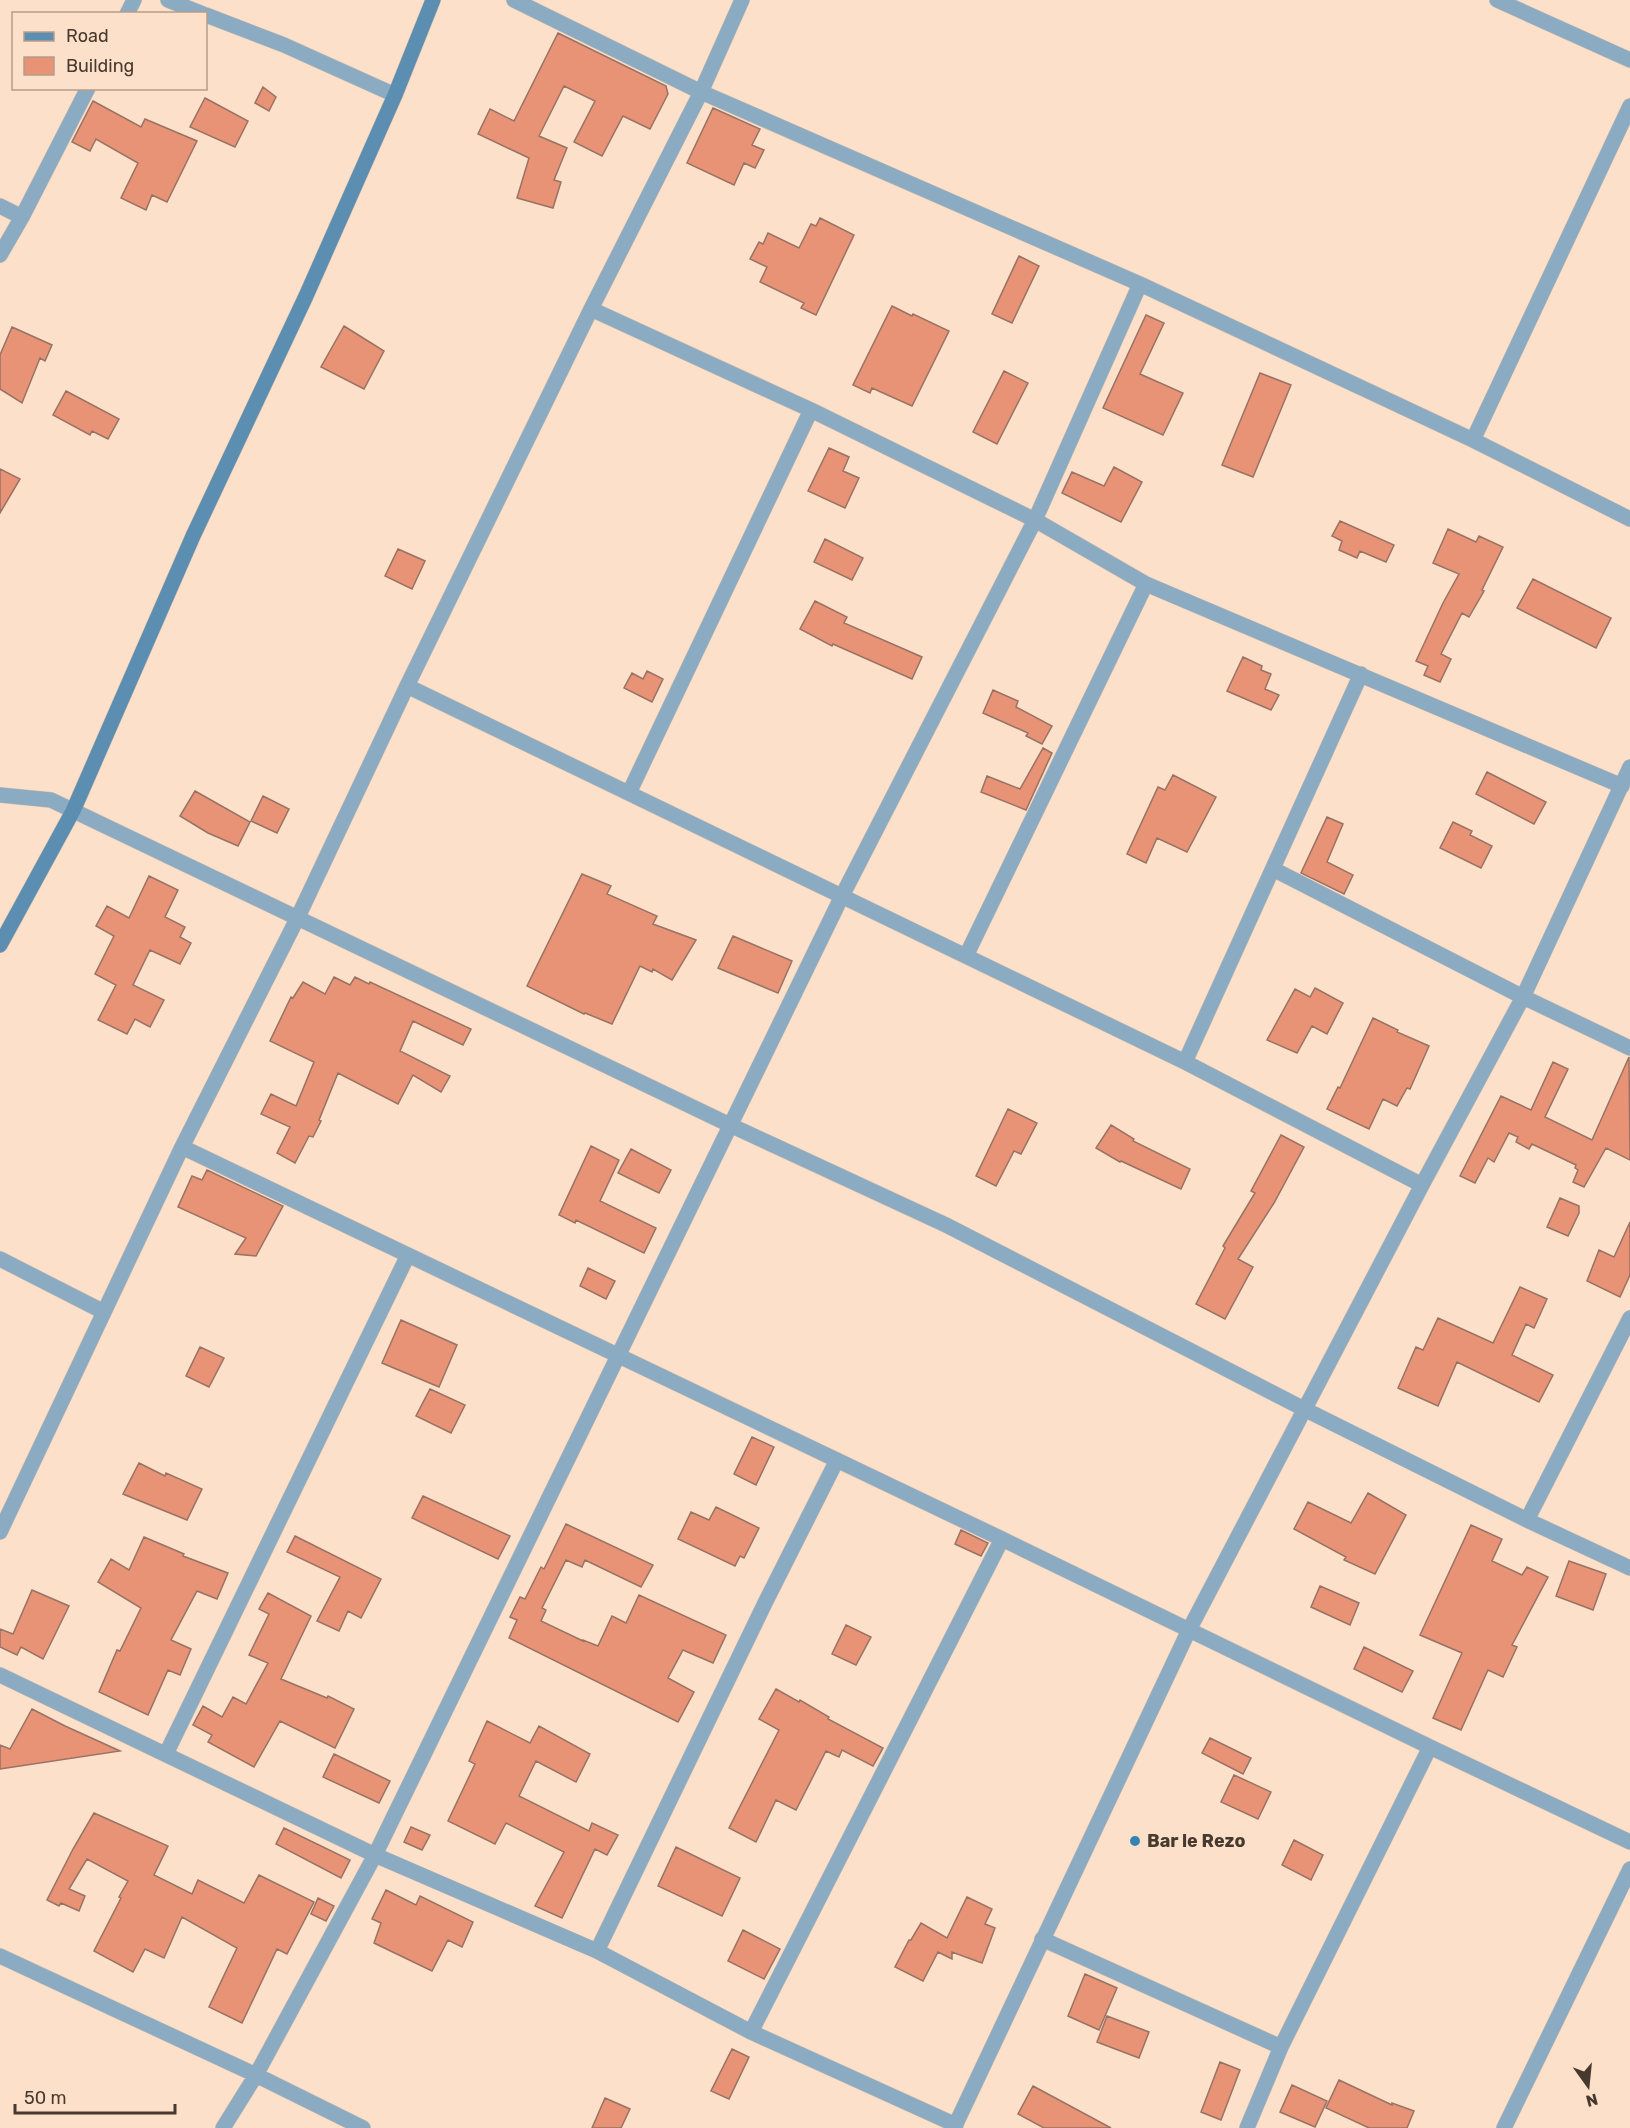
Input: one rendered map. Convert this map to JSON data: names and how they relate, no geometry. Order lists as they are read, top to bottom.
{
  "places": ["Bar le Rezo"],
  "legend": ["Road", "Building"],
  "scale_bar": "50 m",
  "north": "bottom"
}
